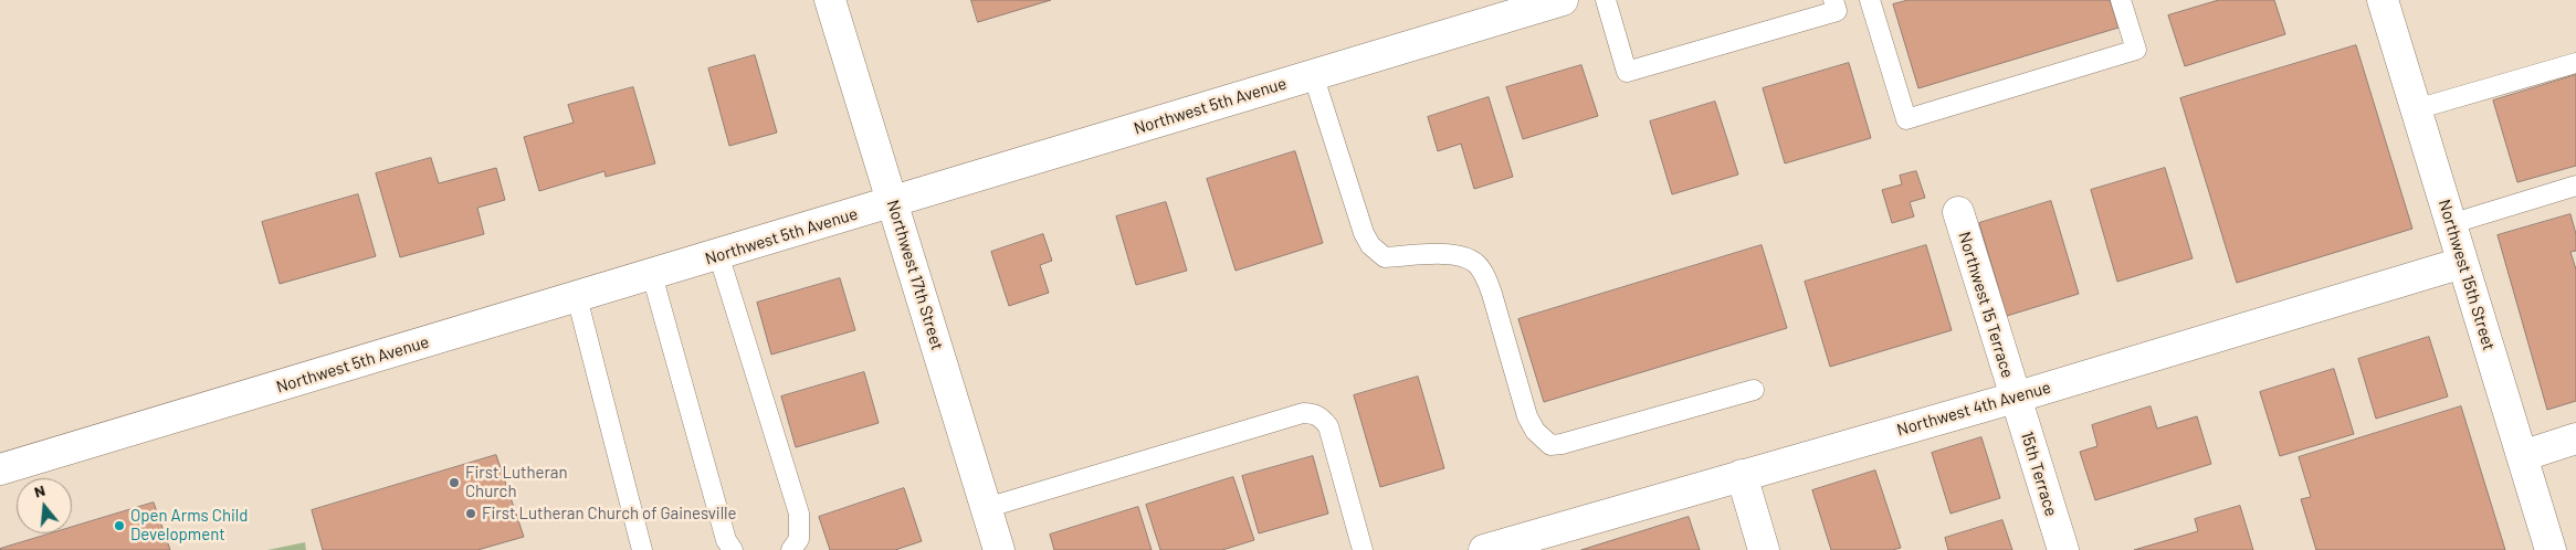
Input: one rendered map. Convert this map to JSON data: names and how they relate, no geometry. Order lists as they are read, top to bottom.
{
  "streets": {
    "street": [
      "Northwest 5th Avenue",
      "Northwest 17th Street",
      "Northwest 15th Street",
      "Northwest 15 Terrace",
      "Northwest 4th Avenue",
      "15th Terrace"
    ]
  },
  "crossings": [
    ["Northwest 5th Avenue", "Northwest 17th Street"],
    ["Northwest 15th Street", "Northwest 4th Avenue"],
    ["Northwest 15 Terrace", "Northwest 4th Avenue"],
    ["Northwest 15 Terrace", "15th Terrace"],
    ["Northwest 4th Avenue", "15th Terrace"]
  ],
  "places": ["First Lutheran Church", "First Lutheran Church of Gainesville", "Open Arms Child Development"],
  "north": "top"
}
